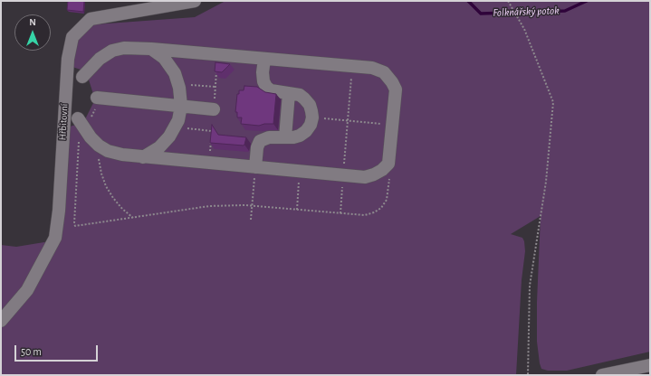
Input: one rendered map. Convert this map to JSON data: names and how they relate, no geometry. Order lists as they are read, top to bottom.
{
  "streets": {
    "street": ["Hřbitovní"]
  },
  "water": ["Folknářský potok"],
  "scale_bar": "50 m",
  "north": "top"
}
